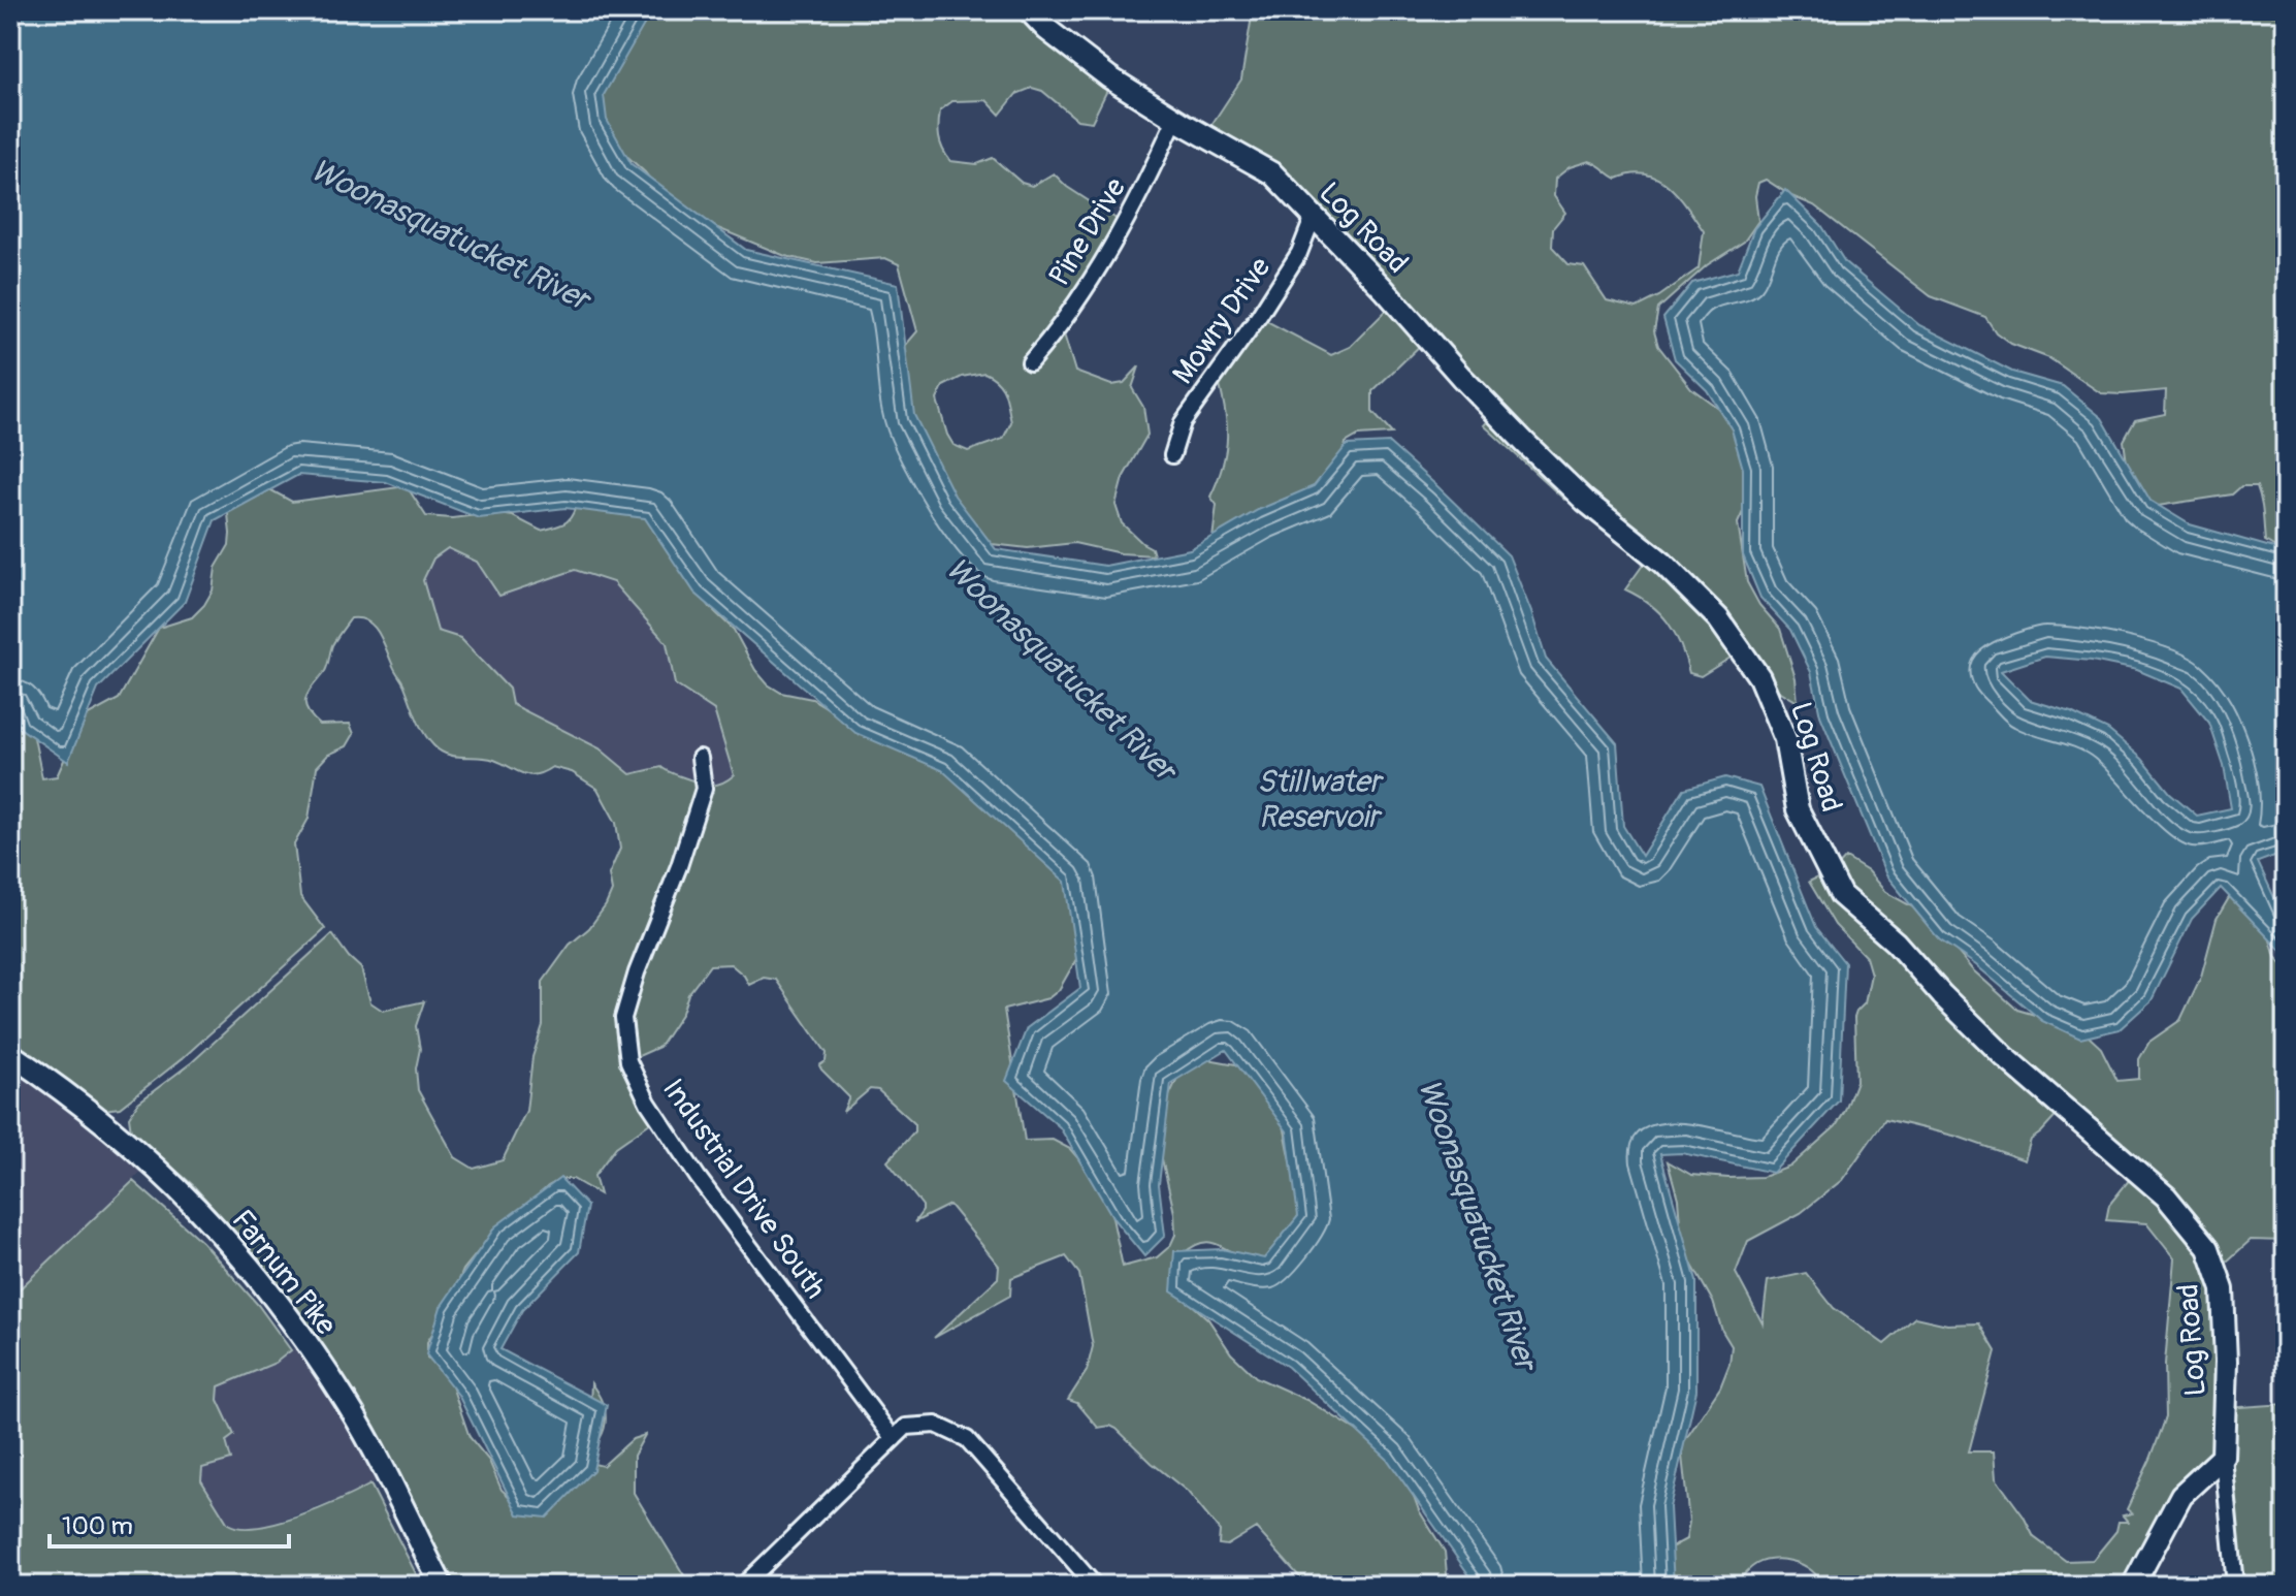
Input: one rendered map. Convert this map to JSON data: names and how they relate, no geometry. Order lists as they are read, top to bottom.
{
  "streets": {
    "street": [
      "Log Road",
      "Pine Drive",
      "Mowry Drive",
      "Industrial Drive South",
      "Farnum Pike"
    ]
  },
  "crossings": [
    ["Log Road", "Pine Drive"],
    ["Log Road", "Mowry Drive"]
  ],
  "water": ["Woonasquatucket River", "Stillwater Reservoir"],
  "scale_bar": "100 m"
}
